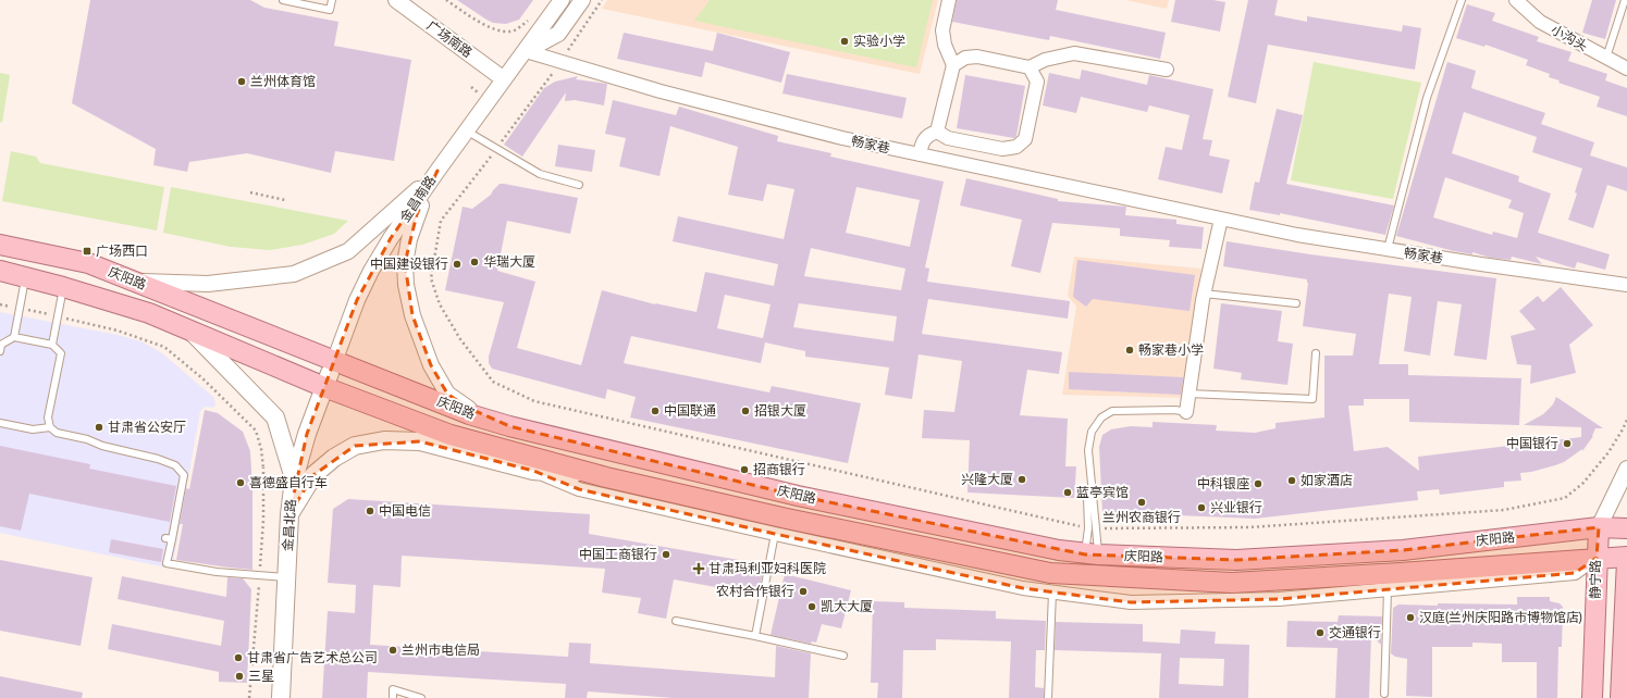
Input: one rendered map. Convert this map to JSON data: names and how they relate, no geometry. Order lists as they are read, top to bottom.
{
  "streets": {
    "main road": ["庆阳路", "金昌北路", "静宁路"],
    "street": [
      "小沟头",
      "广场南路",
      "畅家巷",
      "金昌南路"
    ]
  },
  "crossings": [
    ["广场南路", "金昌南路"],
    ["畅家巷", "金昌南路"],
    ["金昌南路", "庆阳路"],
    ["金昌南路", "金昌北路"],
    ["庆阳路", "金昌北路"],
    ["庆阳路", "静宁路"]
  ],
  "places": {
    "other": [
      "实验小学",
      "兰州体育馆",
      "华瑞大厦",
      "中国建设银行",
      "畅家巷小学",
      "中国联通",
      "招银大厦",
      "甘肃省公安厅",
      "中国银行",
      "招商银行",
      "兴隆大厦",
      "如家酒店",
      "喜德盛自行车",
      "中科银座",
      "蓝亭宾馆",
      "兰州农商银行",
      "兴业银行",
      "中国电信",
      "中国工商银行",
      "农村合作银行",
      "凯大大厦",
      "汉庭(兰州庆阳路市博物馆店)",
      "交通银行",
      "兰州市电信局",
      "甘肃省广告艺术总公司",
      "三星"
    ],
    "transit": ["广场西口"],
    "health": ["甘肃玛利亚妇科医院"]
  }
}
